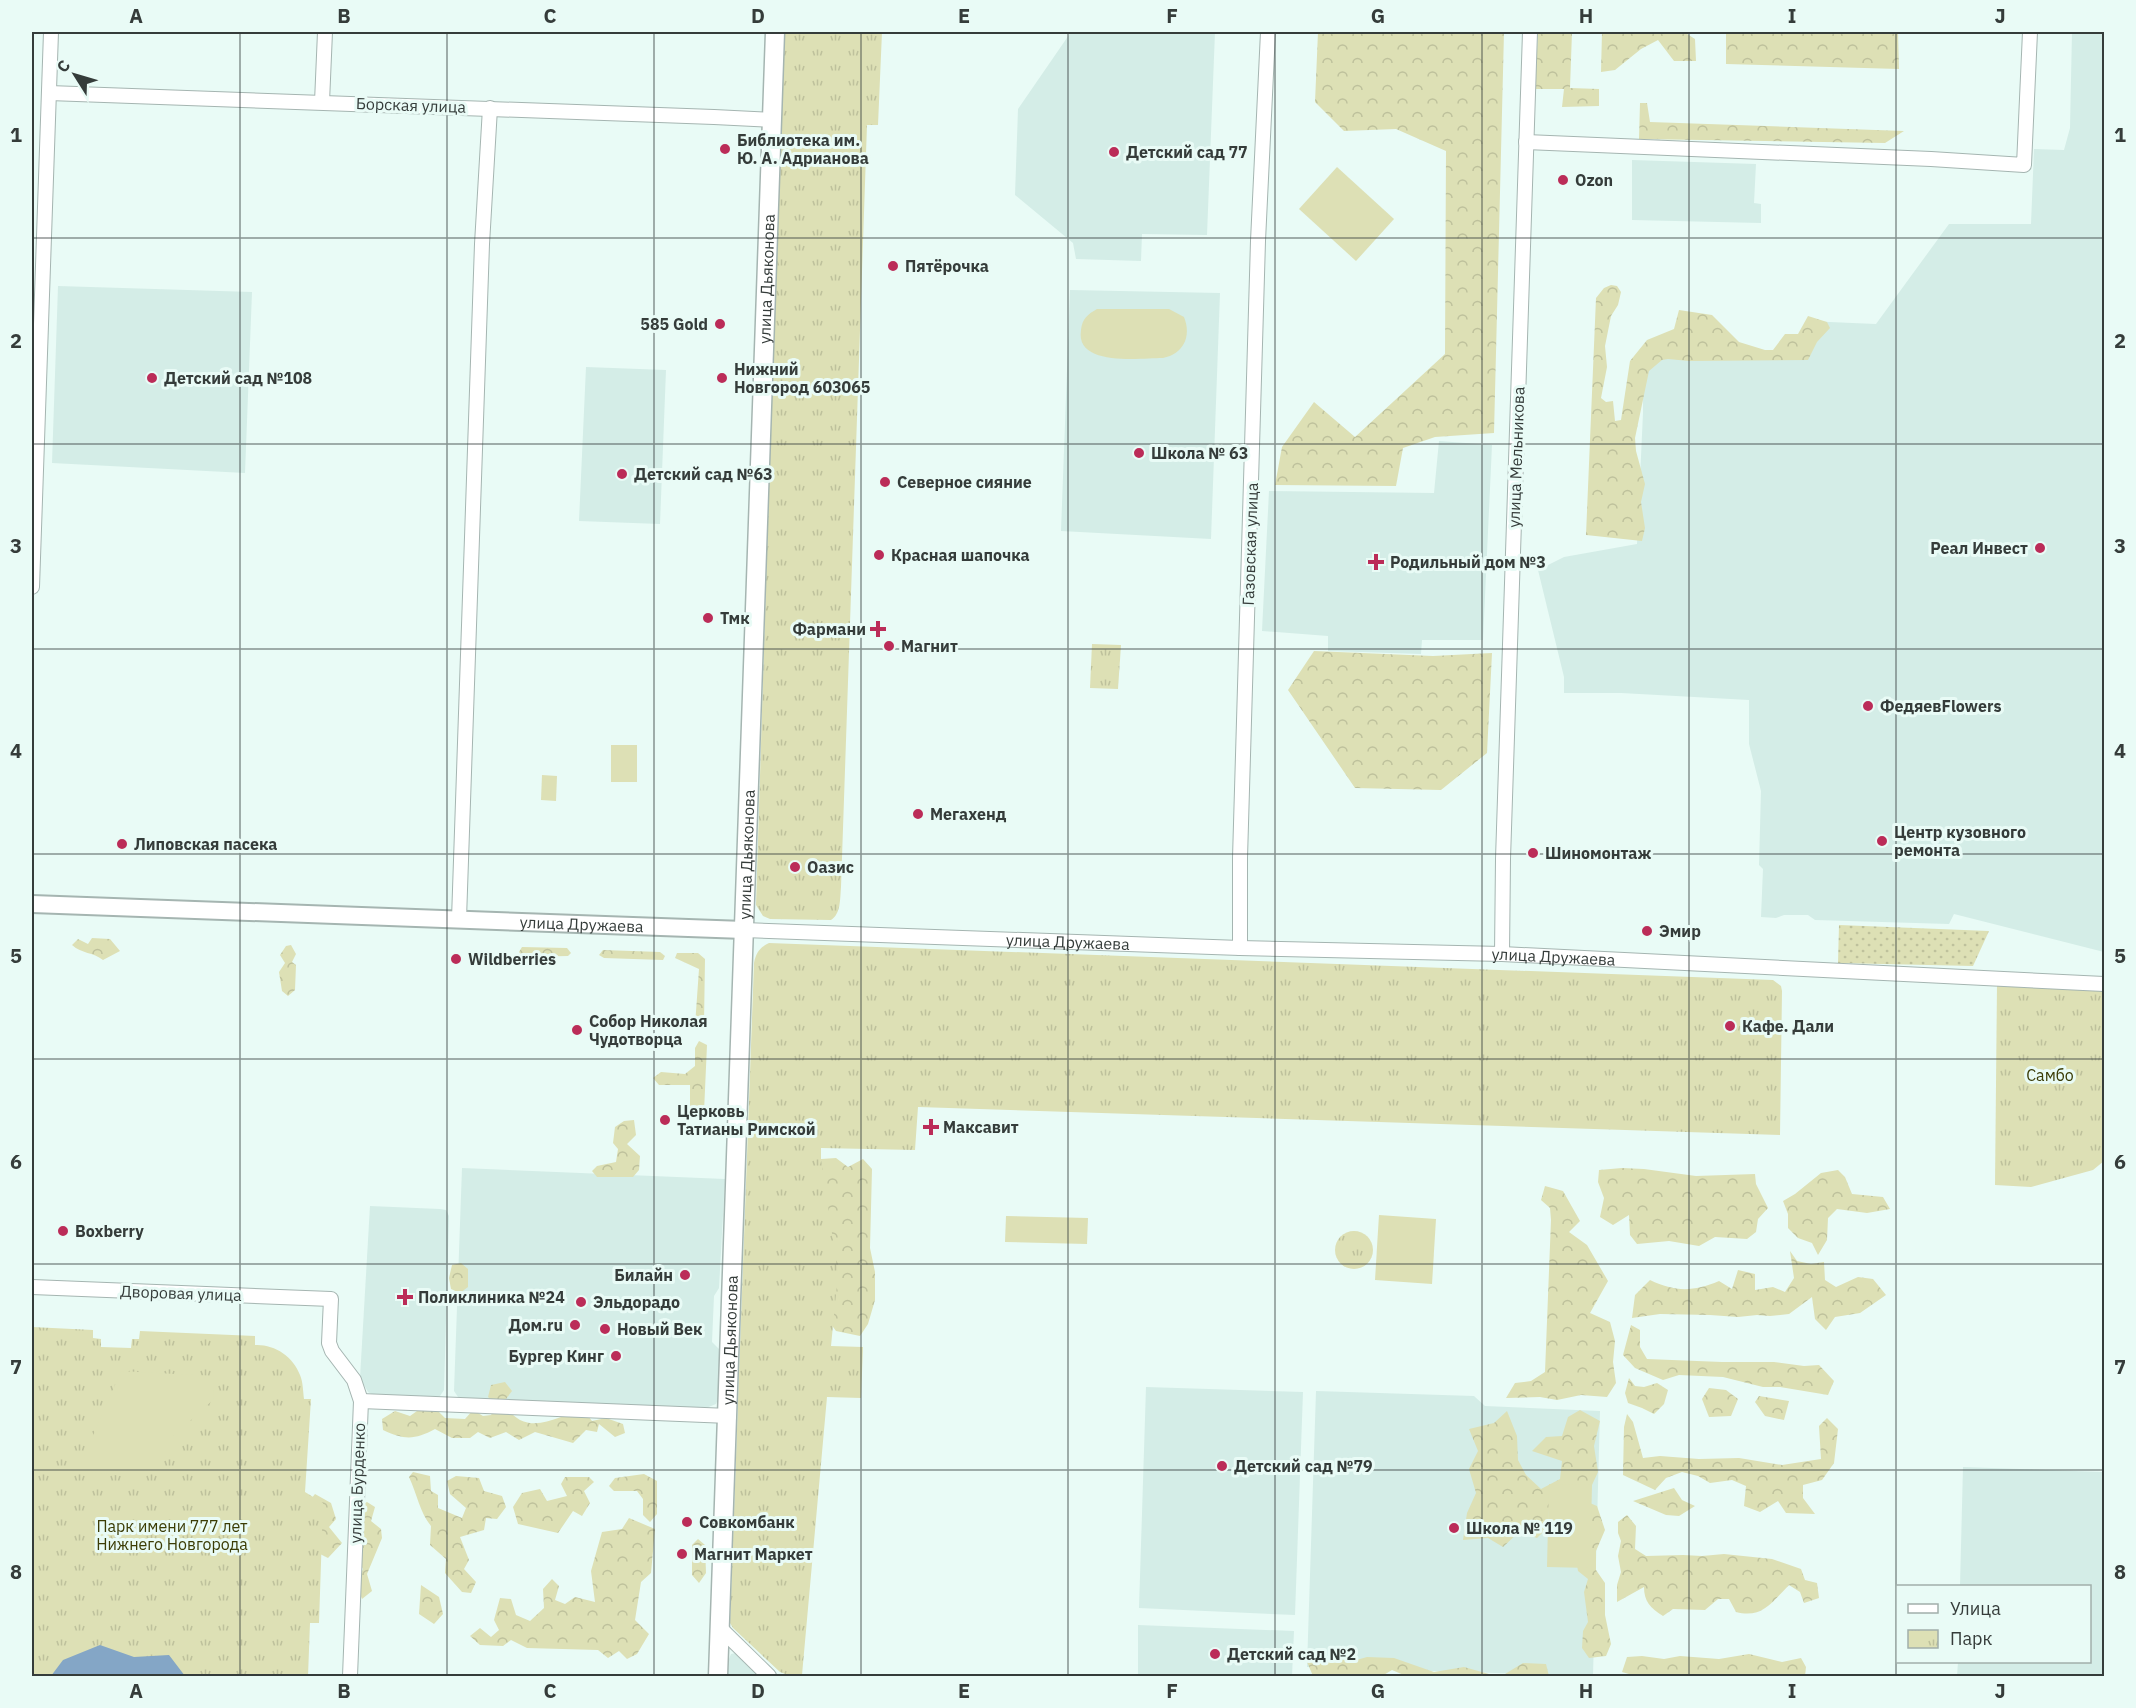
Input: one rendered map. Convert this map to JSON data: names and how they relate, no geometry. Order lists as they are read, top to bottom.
{
  "streets": {
    "main road": ["улица Дьяконова"],
    "street": [
      "Борская улица",
      "улица Мельникова",
      "Газовская улица",
      "улица Дружаева",
      "Дворовая улица",
      "улица Бурденко"
    ]
  },
  "crossings": [
    ["Борская улица", "улица Дьяконова"],
    ["улица Дьяконова", "улица Дружаева"],
    ["улица Мельникова", "улица Дружаева"],
    ["Газовская улица", "улица Дружаева"],
    ["Дворовая улица", "улица Бурденко"]
  ],
  "parks": ["Самбо", "Парк имени 777 лет Нижнего Новгорода"],
  "places": {
    "other": [
      "Библиотека им. Ю. А. Адрианова",
      "Детский сад 77",
      "Ozon",
      "Пятёрочка",
      "585 Gold",
      "Детский сад №108",
      "Нижний Новгород 603065",
      "Школа № 63",
      "Детский сад №63",
      "Северное сияние",
      "Реал Инвест",
      "Красная шапочка",
      "Тмк",
      "Магнит",
      "ФедяевFlowers",
      "Мегахенд",
      "Центр кузовного ремонта",
      "Липовская пасека",
      "Шиномонтаж",
      "Оазис",
      "Эмир",
      "Wildberries",
      "Кафе. Дали",
      "Собор Николая Чудотворца",
      "Церковь Татианы Римской",
      "Boxberry",
      "Билайн",
      "Эльдорадо",
      "Дом.ru",
      "Новый Век",
      "Бургер Кинг",
      "Детский сад №79",
      "Совкомбанк",
      "Школа № 119",
      "Магнит Маркет",
      "Детский сад №2"
    ],
    "health": [
      "Родильный дом №3",
      "Фармани",
      "Максавит",
      "Поликлиника №24"
    ]
  },
  "legend": ["Улица", "Парк"],
  "north": "top left",
  "grid": {
    "columns": [
      "A",
      "B",
      "C",
      "D",
      "E",
      "F",
      "G",
      "H",
      "I",
      "J"
    ],
    "rows": [
      "1",
      "2",
      "3",
      "4",
      "5",
      "6",
      "7",
      "8"
    ]
  }
}
